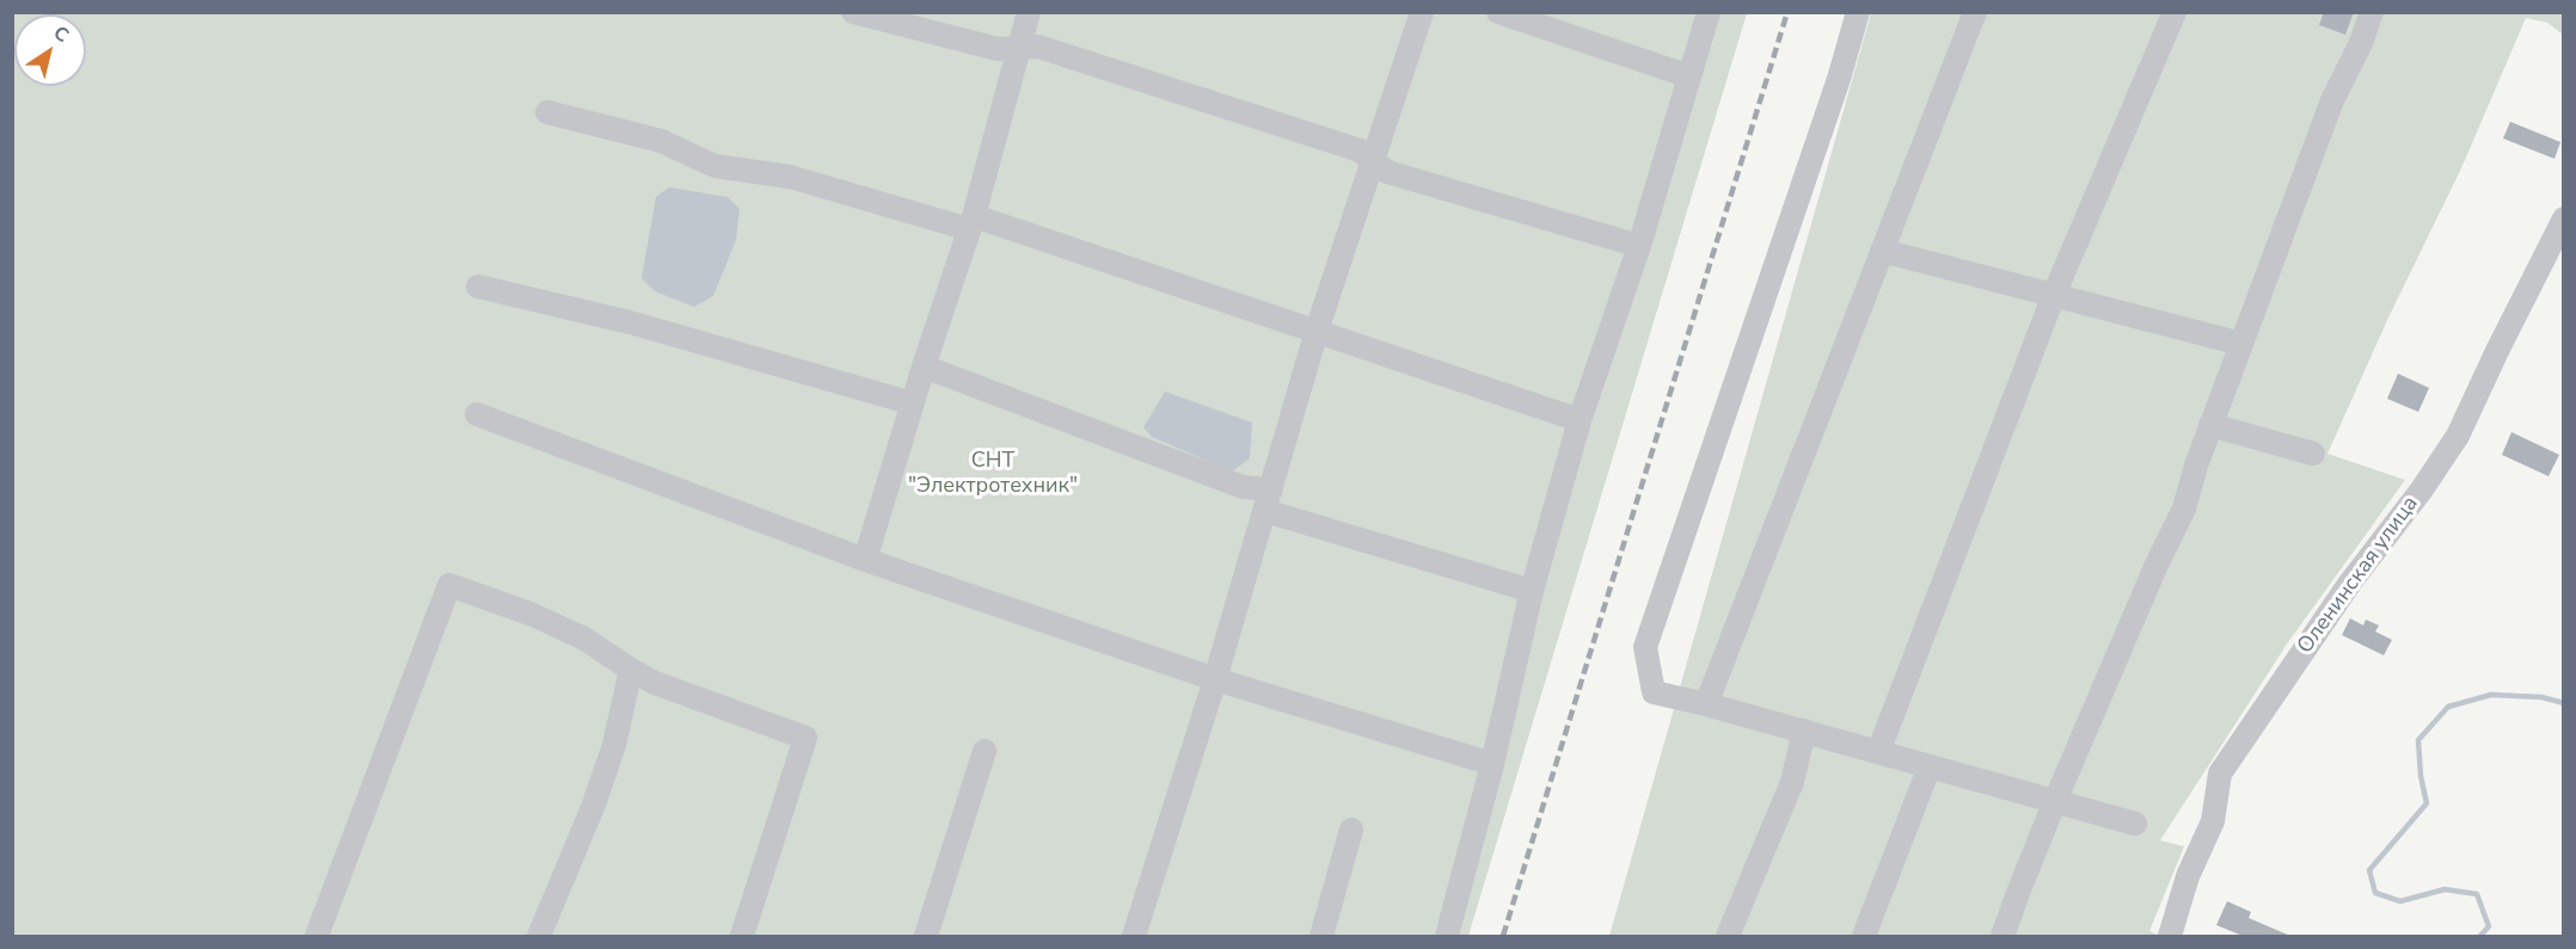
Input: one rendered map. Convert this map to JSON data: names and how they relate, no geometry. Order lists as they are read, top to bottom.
{
  "streets": {
    "street": ["Оленинская улица"]
  },
  "parks": ["СНТ \"Электротехник\""],
  "north": "top right"
}
